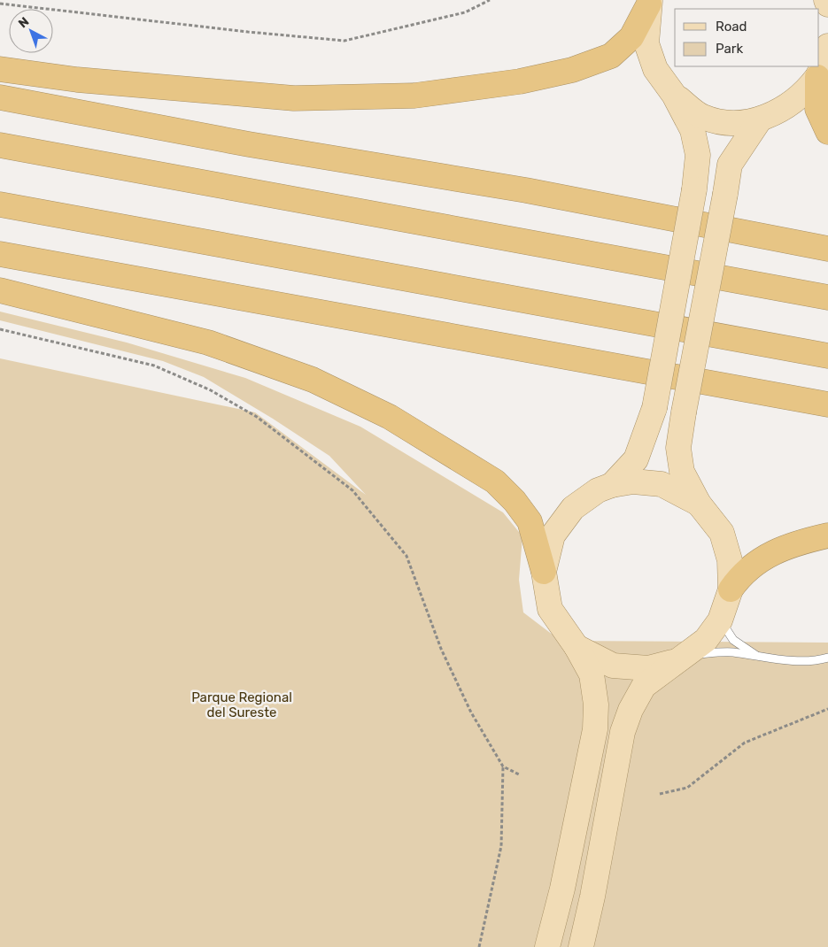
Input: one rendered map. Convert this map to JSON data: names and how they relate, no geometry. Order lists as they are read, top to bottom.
{
  "parks": ["Parque Regional del Sureste"],
  "legend": ["Road", "Park"],
  "north": "top left"
}
